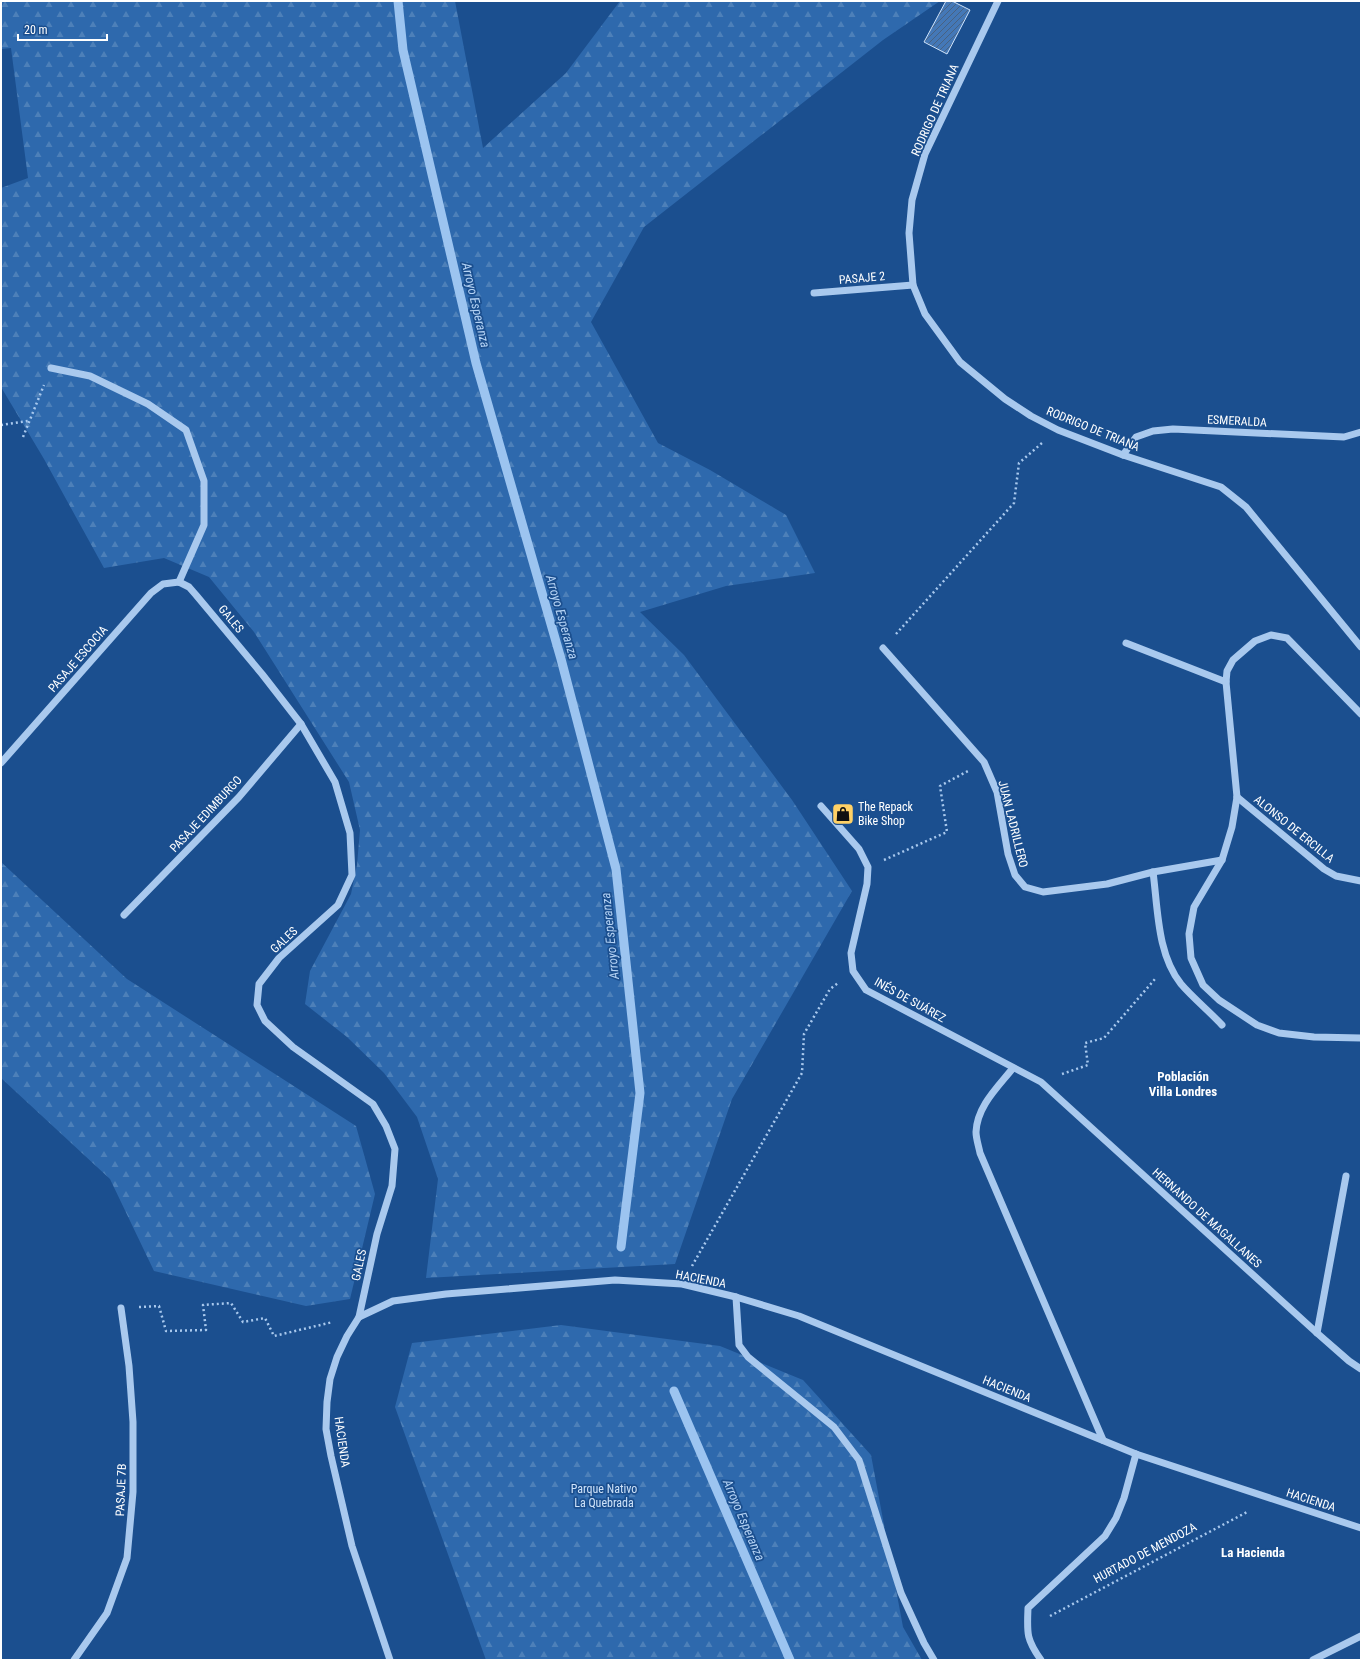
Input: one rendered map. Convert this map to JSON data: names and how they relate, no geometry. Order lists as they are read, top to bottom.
{
  "streets": {
    "street": [
      "RODRIGO DE TRIANA",
      "PASAJE 2",
      "ESMERALDA",
      "GALES",
      "PASAJE ESCOCIA",
      "PASAJE EDIMBURGO",
      "JUAN LADRILLERO",
      "ALONSO DE ERCILLA",
      "INÉS DE SUÁREZ",
      "HERNANDO DE MAGALLANES",
      "HACIENDA",
      "PASAJE 7B",
      "HURTADO DE MENDOZA"
    ]
  },
  "crossings": [
    ["RODRIGO DE TRIANA", "PASAJE 2"],
    ["RODRIGO DE TRIANA", "ESMERALDA"],
    ["GALES", "PASAJE ESCOCIA"],
    ["GALES", "PASAJE EDIMBURGO"],
    ["GALES", "HACIENDA"],
    ["INÉS DE SUÁREZ", "HERNANDO DE MAGALLANES"],
    ["HACIENDA", "HURTADO DE MENDOZA"]
  ],
  "districts": ["Población Villa Londres", "La Hacienda"],
  "water": ["Arroyo Esperanza"],
  "parks": ["Parque Nativo La Quebrada"],
  "places": {
    "shop": ["The Repack Bike Shop"]
  },
  "scale_bar": "20 m"
}
